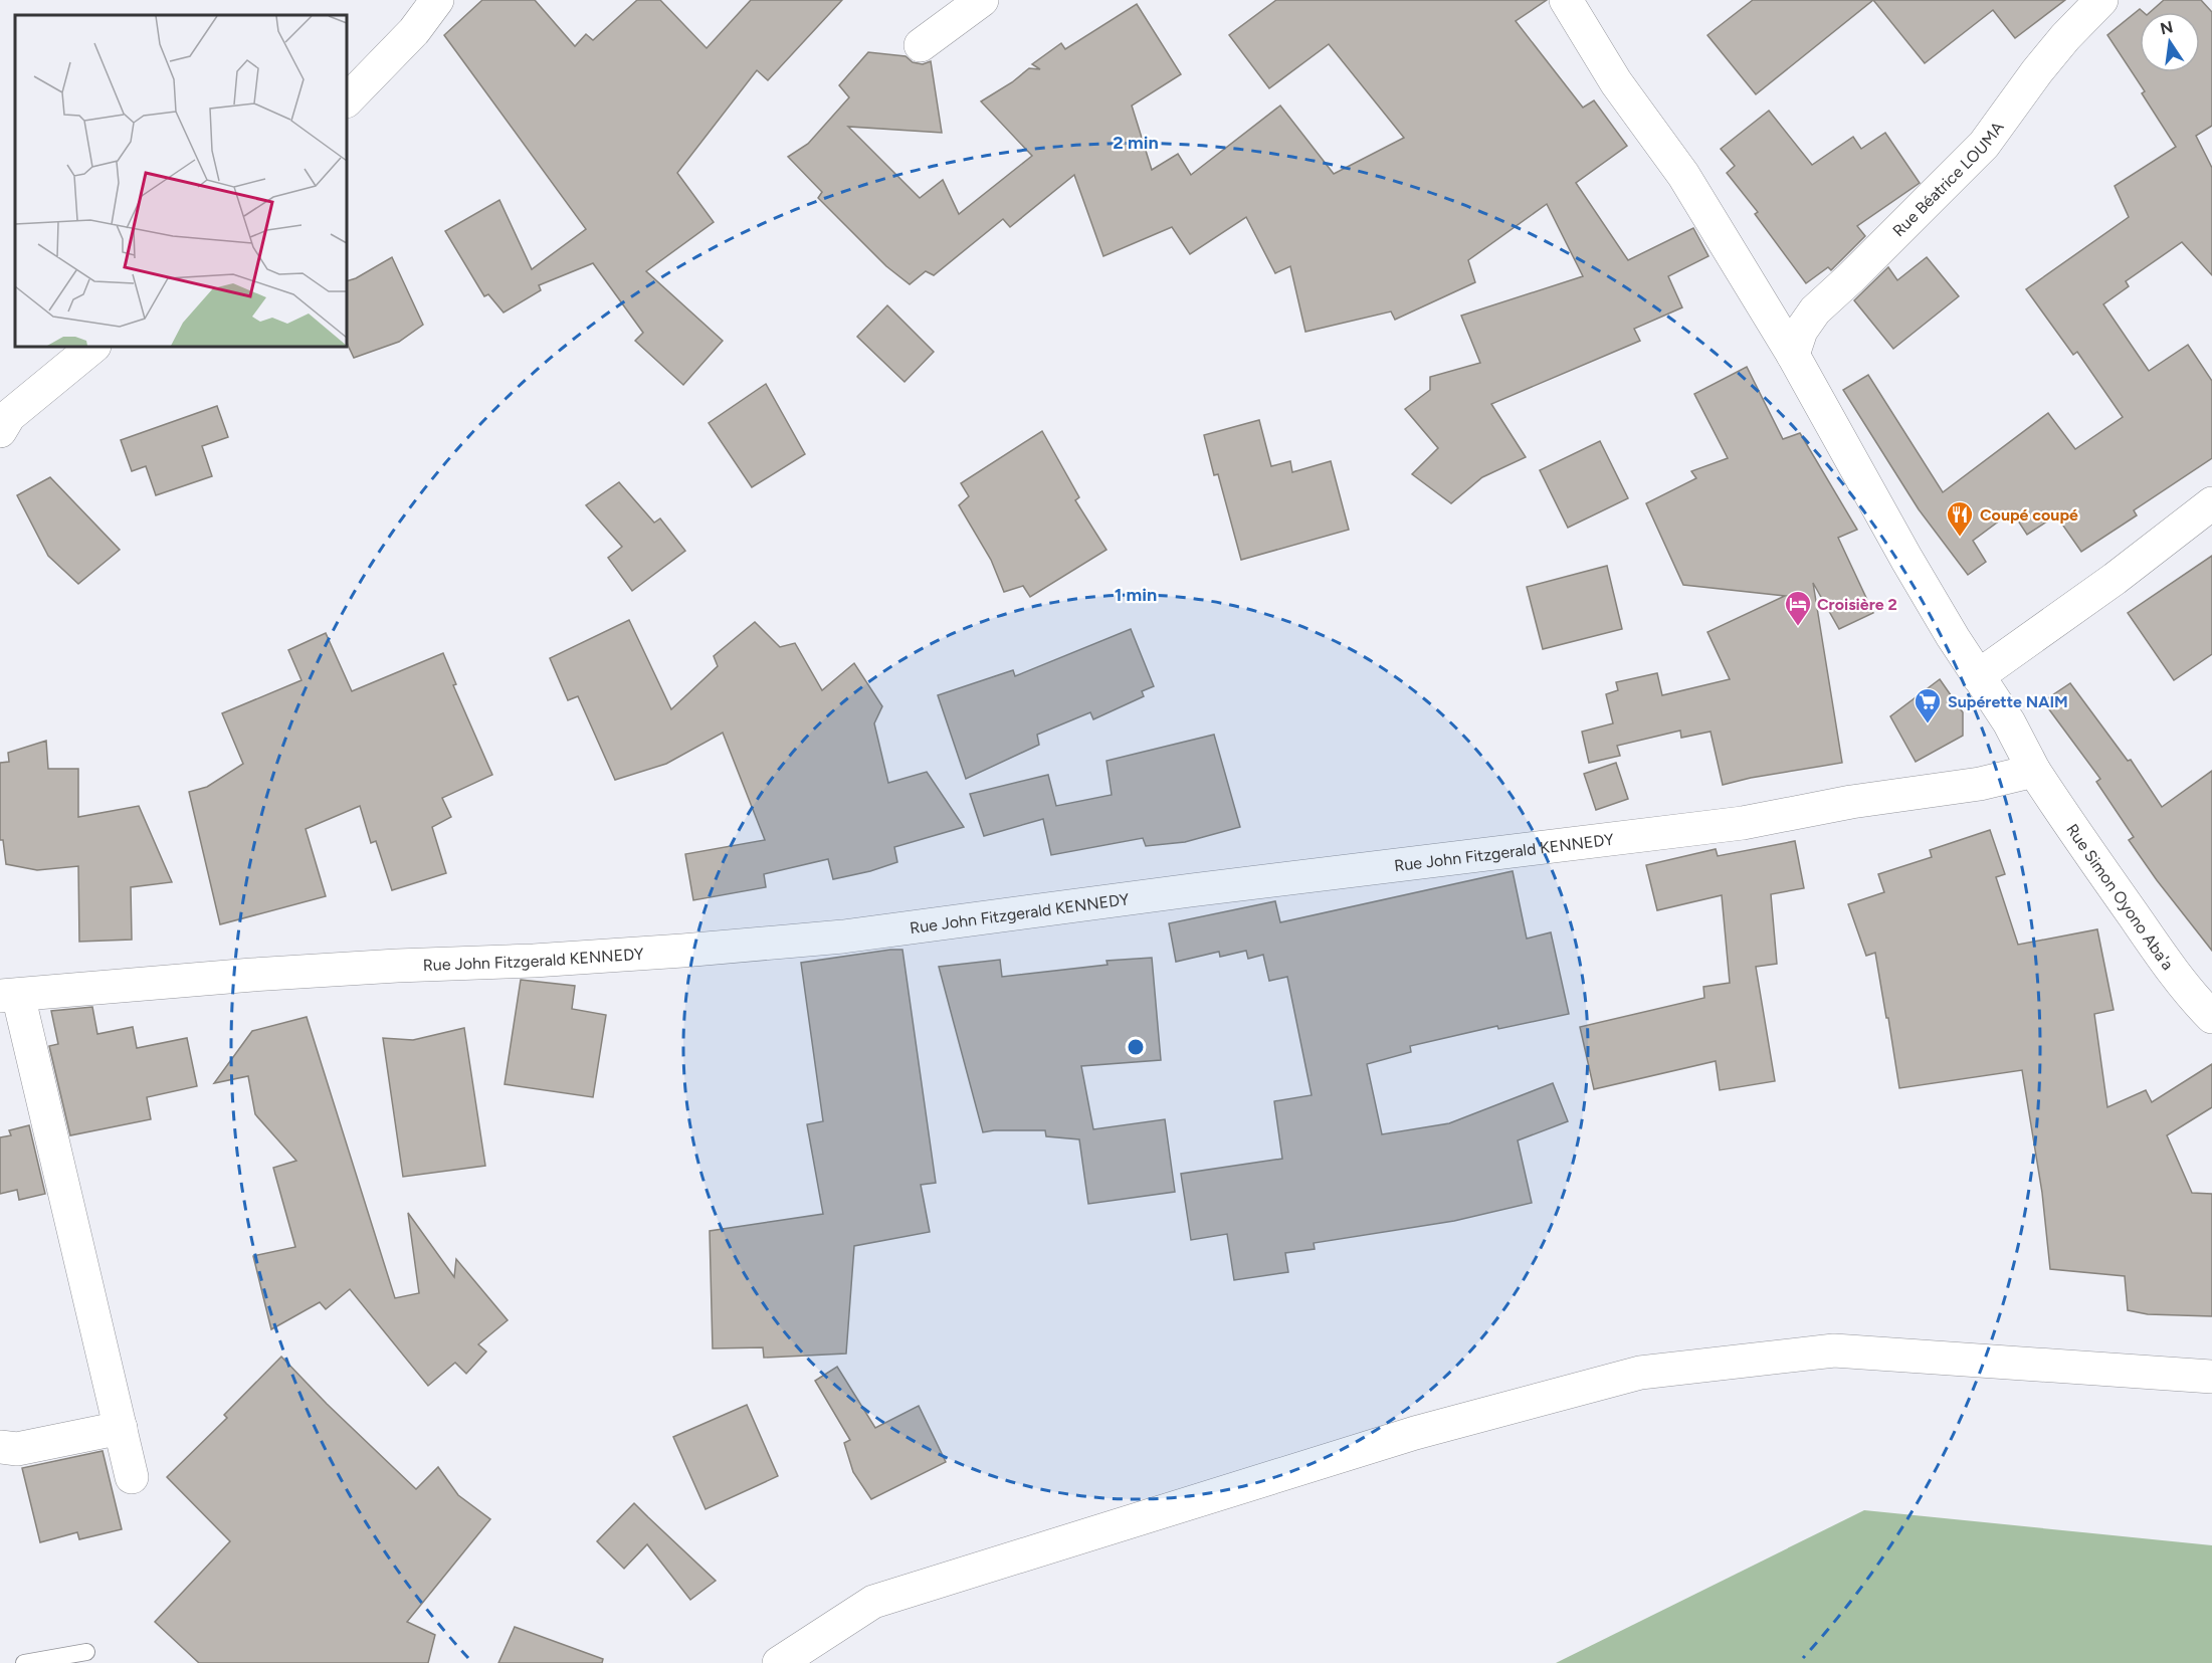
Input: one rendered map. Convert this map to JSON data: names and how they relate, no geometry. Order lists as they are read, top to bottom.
{
  "streets": {
    "street": ["Rue Béatrice LOUMA", "Rue John Fitzgerald KENNEDY", "Rue Simon Oyono Aba'a"]
  },
  "crossings": [
    ["Rue Béatrice LOUMA", "Rue Simon Oyono Aba'a"],
    ["Rue John Fitzgerald KENNEDY", "Rue Simon Oyono Aba'a"]
  ],
  "places": {
    "restaurant": ["Coupé coupé"],
    "hotel": ["Croisière 2"],
    "supermarket": ["Supérette NAIM"]
  },
  "north": "top",
  "rings": ["2 min", "1 min"]
}
